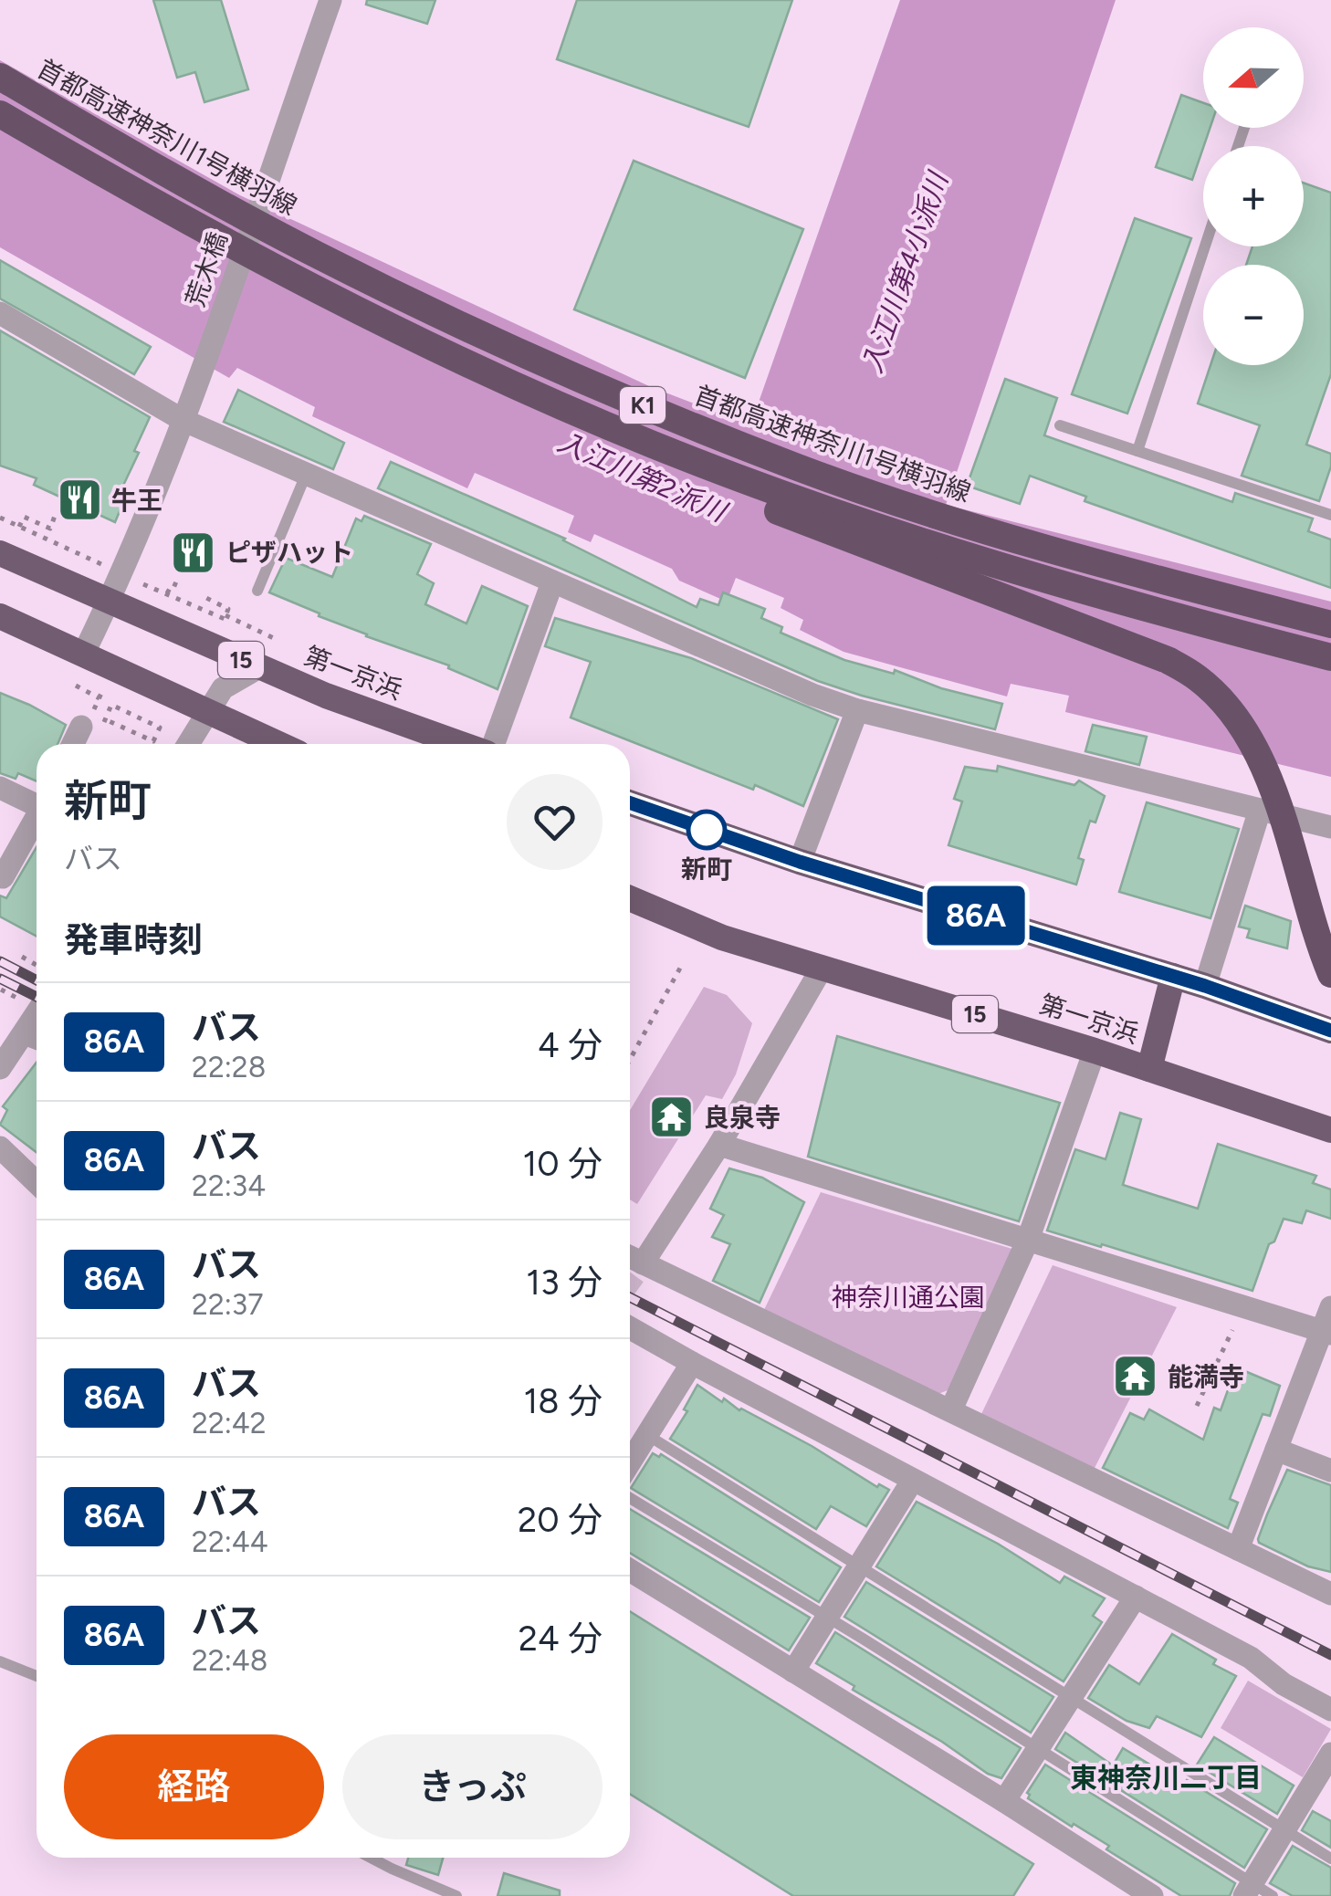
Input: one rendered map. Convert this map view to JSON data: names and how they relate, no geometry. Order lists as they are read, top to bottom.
{
  "streets": {
    "highway": [
      "首都高速神奈川1号横羽線",
      "K1",
      "15",
      "第一京浜"
    ],
    "street": ["荒木橋"]
  },
  "crossings": [
    ["荒木橋", "15"],
    ["荒木橋", "第一京浜"]
  ],
  "districts": ["東神奈川二丁目"],
  "water": ["入江川第4小派川", "入江川第2派川"],
  "parks": ["神奈川通公園"],
  "places": {
    "restaurant": ["牛王", "ピザハット"],
    "other": ["新町"],
    "temple": ["良泉寺", "能満寺"]
  },
  "lines": ["bus line 86A"],
  "north": "left",
  "page": {
    "on_map": "86A",
    "map_buttons": ["+", "−"],
    "heading": [
      ["新町", "バス"],
      "発車時刻"
    ],
    "list": [
      {
        "mark": "86A",
        "name": "バス",
        "note": "22:28",
        "value": "4 分"
      },
      {
        "mark": "86A",
        "name": "バス",
        "note": "22:34",
        "value": "10 分"
      },
      {
        "mark": "86A",
        "name": "バス",
        "note": "22:37",
        "value": "13 分"
      },
      {
        "mark": "86A",
        "name": "バス",
        "note": "22:42",
        "value": "18 分"
      },
      {
        "mark": "86A",
        "name": "バス",
        "note": "22:44",
        "value": "20 分"
      },
      {
        "mark": "86A",
        "name": "バス",
        "note": "22:48",
        "value": "24 分"
      }
    ],
    "buttons": ["経路", "きっぷ"]
  }
}
